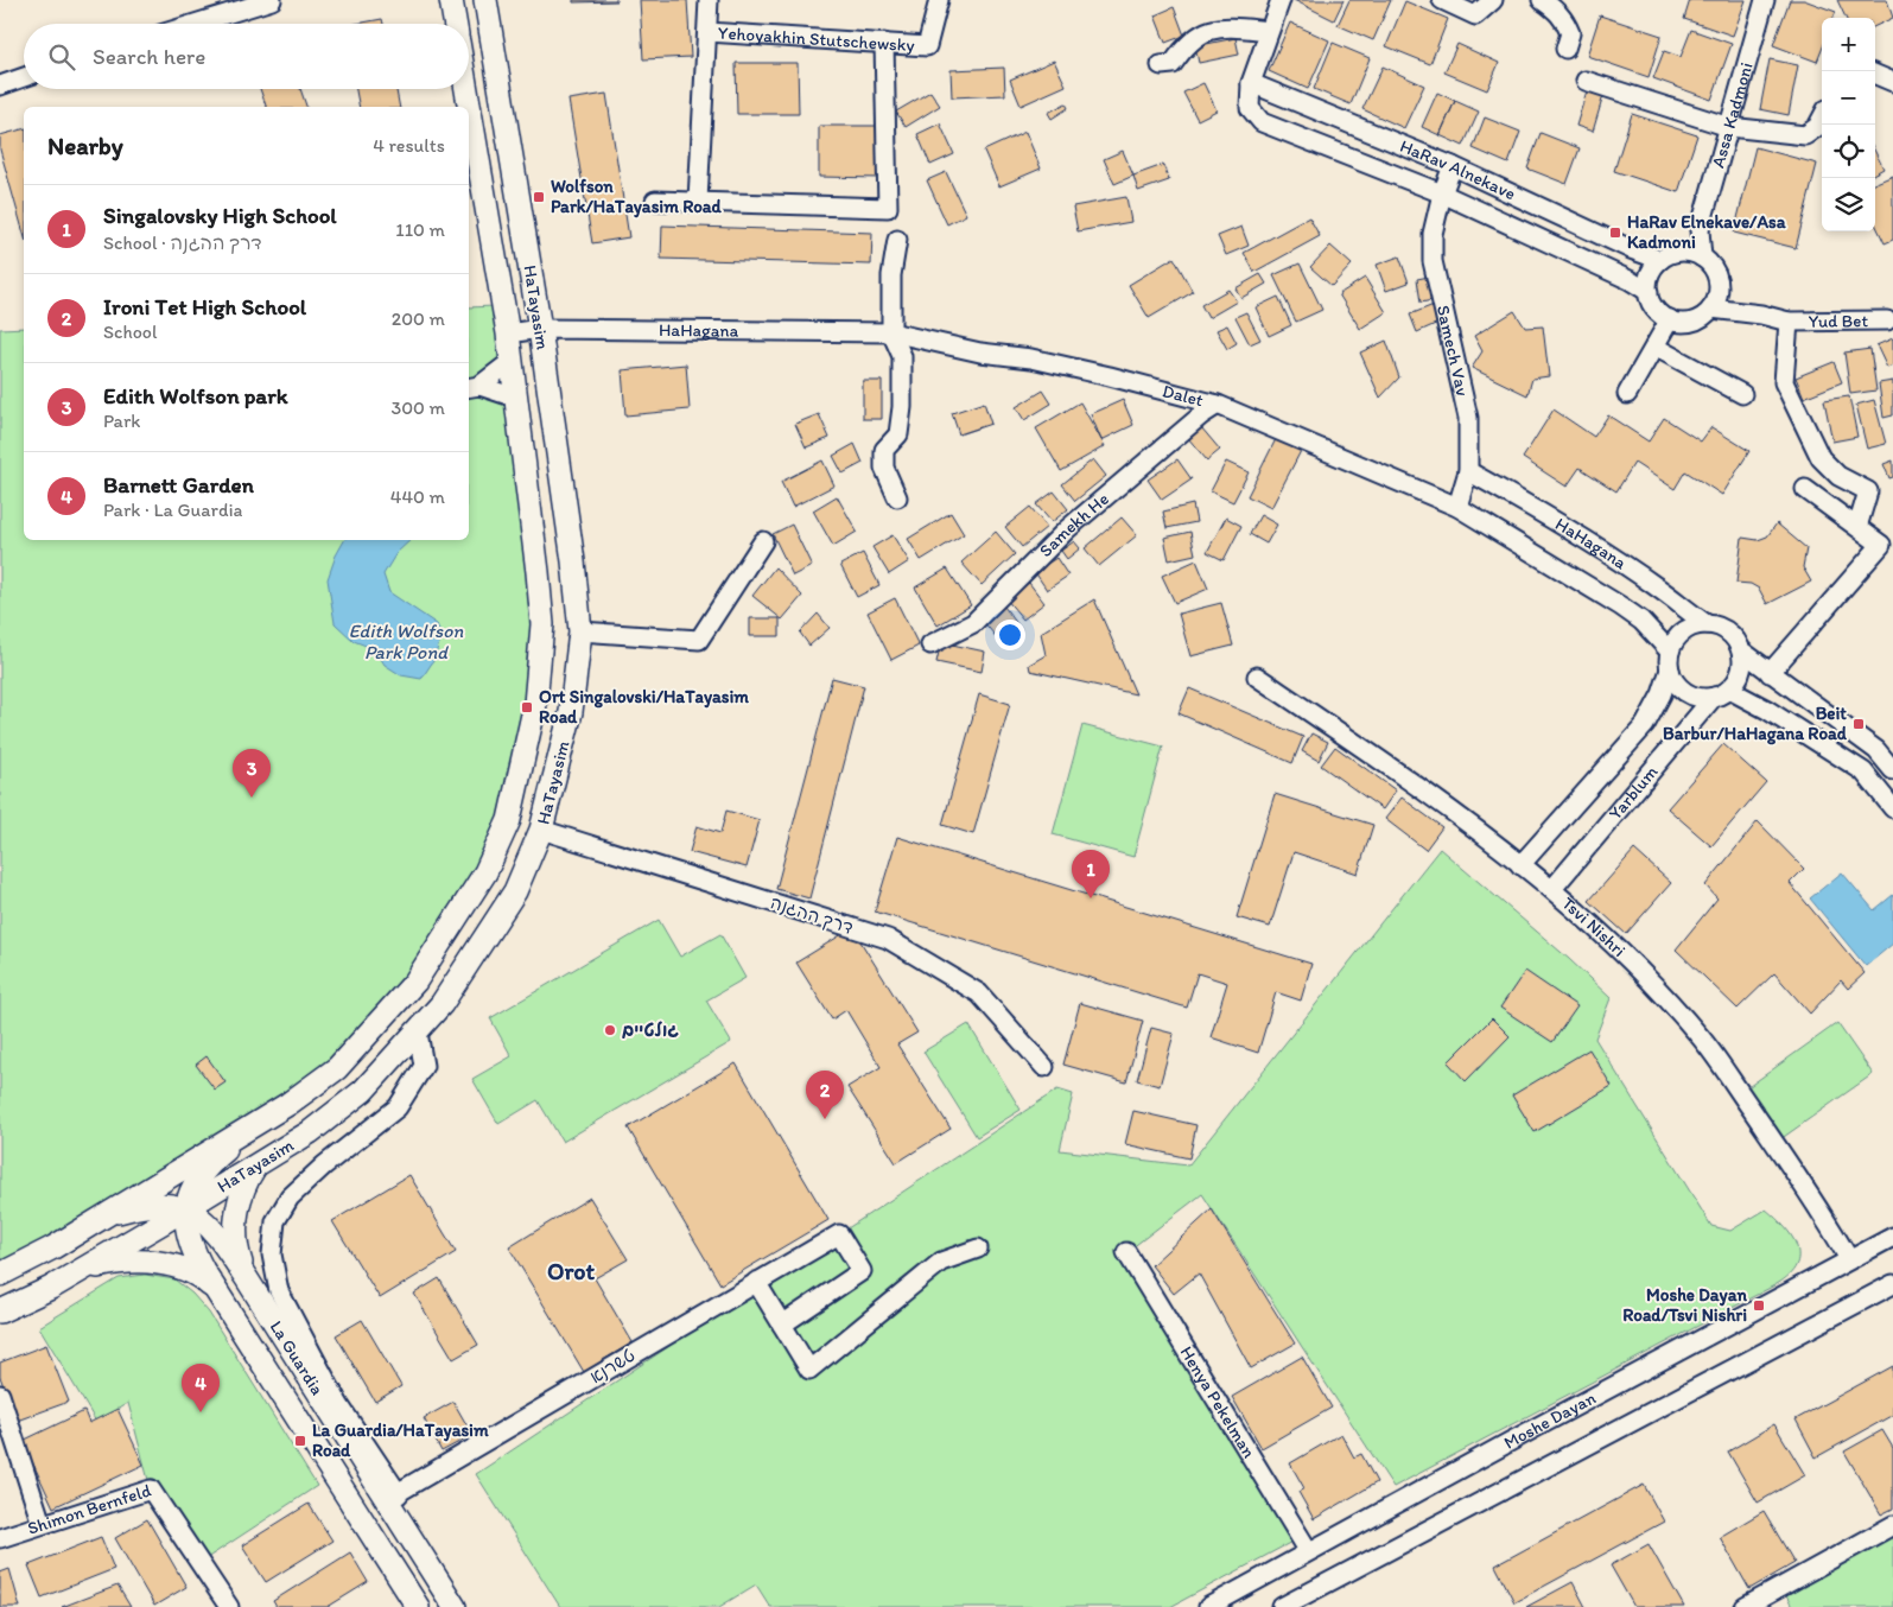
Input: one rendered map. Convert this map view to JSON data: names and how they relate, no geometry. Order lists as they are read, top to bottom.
{
  "streets": {
    "main road": ["HaTayasim", "La Guardia"],
    "street": [
      "Yehoyakhin Stutschewsky",
      "Assa Kadmoni",
      "HaRav Alnekave",
      "Yud Bet",
      "HaHagana",
      "Samech Vav",
      "Dalet",
      "Samekh He",
      "Yarblum",
      "דרך ההגנה",
      "Tsvi Nishri",
      "טשרנא",
      "Henya Pekelman",
      "Moshe Dayan",
      "Shimon Bernfeld"
    ]
  },
  "crossings": [
    ["Assa Kadmoni", "HaRav Alnekave"],
    ["HaRav Alnekave", "Samech Vav"],
    ["HaTayasim", "HaHagana"],
    ["HaTayasim", "דרך ההגנה"],
    ["HaTayasim", "La Guardia"],
    ["HaHagana", "Samech Vav"],
    ["HaHagana", "Dalet"],
    ["HaHagana", "Yarblum"],
    ["Samech Vav", "Dalet"],
    ["Dalet", "Samekh He"],
    ["Yarblum", "Tsvi Nishri"],
    ["Tsvi Nishri", "Moshe Dayan"],
    ["La Guardia", "טשרנא"],
    ["Henya Pekelman", "Moshe Dayan"]
  ],
  "districts": ["Orot"],
  "water": ["Edith Wolfson Park Pond"],
  "places": {
    "transit": [
      "Wolfson Park/HaTayasim Road",
      "HaRav Elnekave/Asa Kadmoni",
      "Ort Singalovski/HaTayasim Road",
      "Beit Barbur/HaHagana Road",
      "Moshe Dayan Road/Tsvi Nishri",
      "La Guardia/HaTayasim Road"
    ],
    "other": ["גולטיים"]
  },
  "page": {
    "map_buttons": ["+", "−"],
    "search": "Search here",
    "heading": ["Nearby", "4 results"],
    "list": [
      {
        "mark": "1",
        "name": "Singalovsky High School",
        "note": "School · דרך ההגנה",
        "value": "110 m"
      },
      {
        "mark": "2",
        "name": "Ironi Tet High School",
        "note": "School",
        "value": "200 m"
      },
      {
        "mark": "3",
        "name": "Edith Wolfson park",
        "note": "Park",
        "value": "300 m"
      },
      {
        "mark": "4",
        "name": "Barnett Garden",
        "note": "Park · La Guardia",
        "value": "440 m"
      }
    ],
    "pins": [
      "3",
      "1",
      "2",
      "4"
    ]
  }
}
